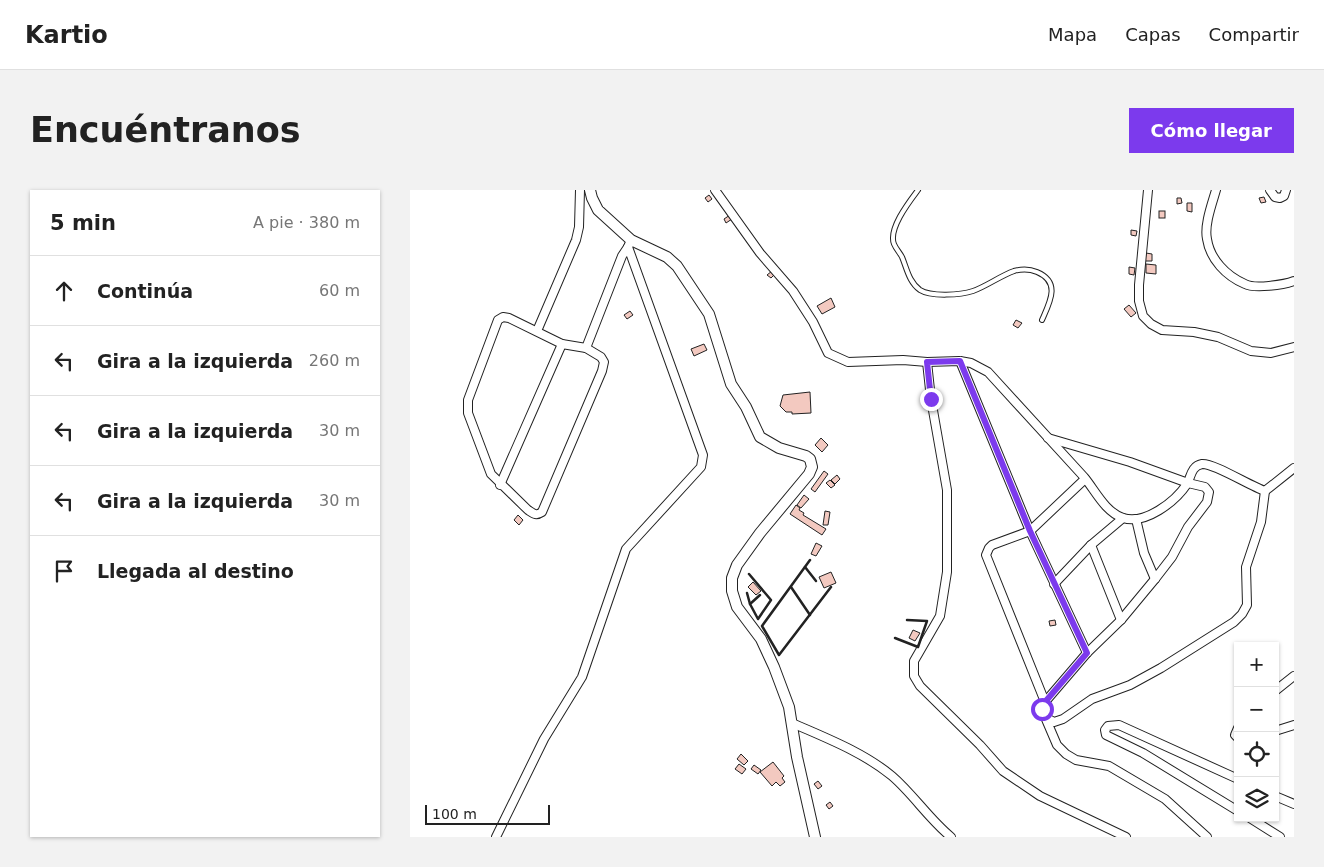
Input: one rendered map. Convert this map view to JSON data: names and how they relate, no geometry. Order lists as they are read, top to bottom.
{
  "scale_bar": "100 m",
  "page": {
    "header": "Kartio",
    "nav": ["Mapa", "Capas", "Compartir"],
    "buttons": "Cómo llegar",
    "title": "Encuéntranos",
    "heading": ["5 min", "A pie · 380 m"],
    "list": [
      ["Continúa", "60 m"],
      ["Gira a la izquierda", "260 m"],
      ["Gira a la izquierda", "30 m"],
      ["Gira a la izquierda", "30 m"],
      "Llegada al destino"
    ],
    "map_buttons": ["+", "−"],
    "scale": "100 m"
  }
}
